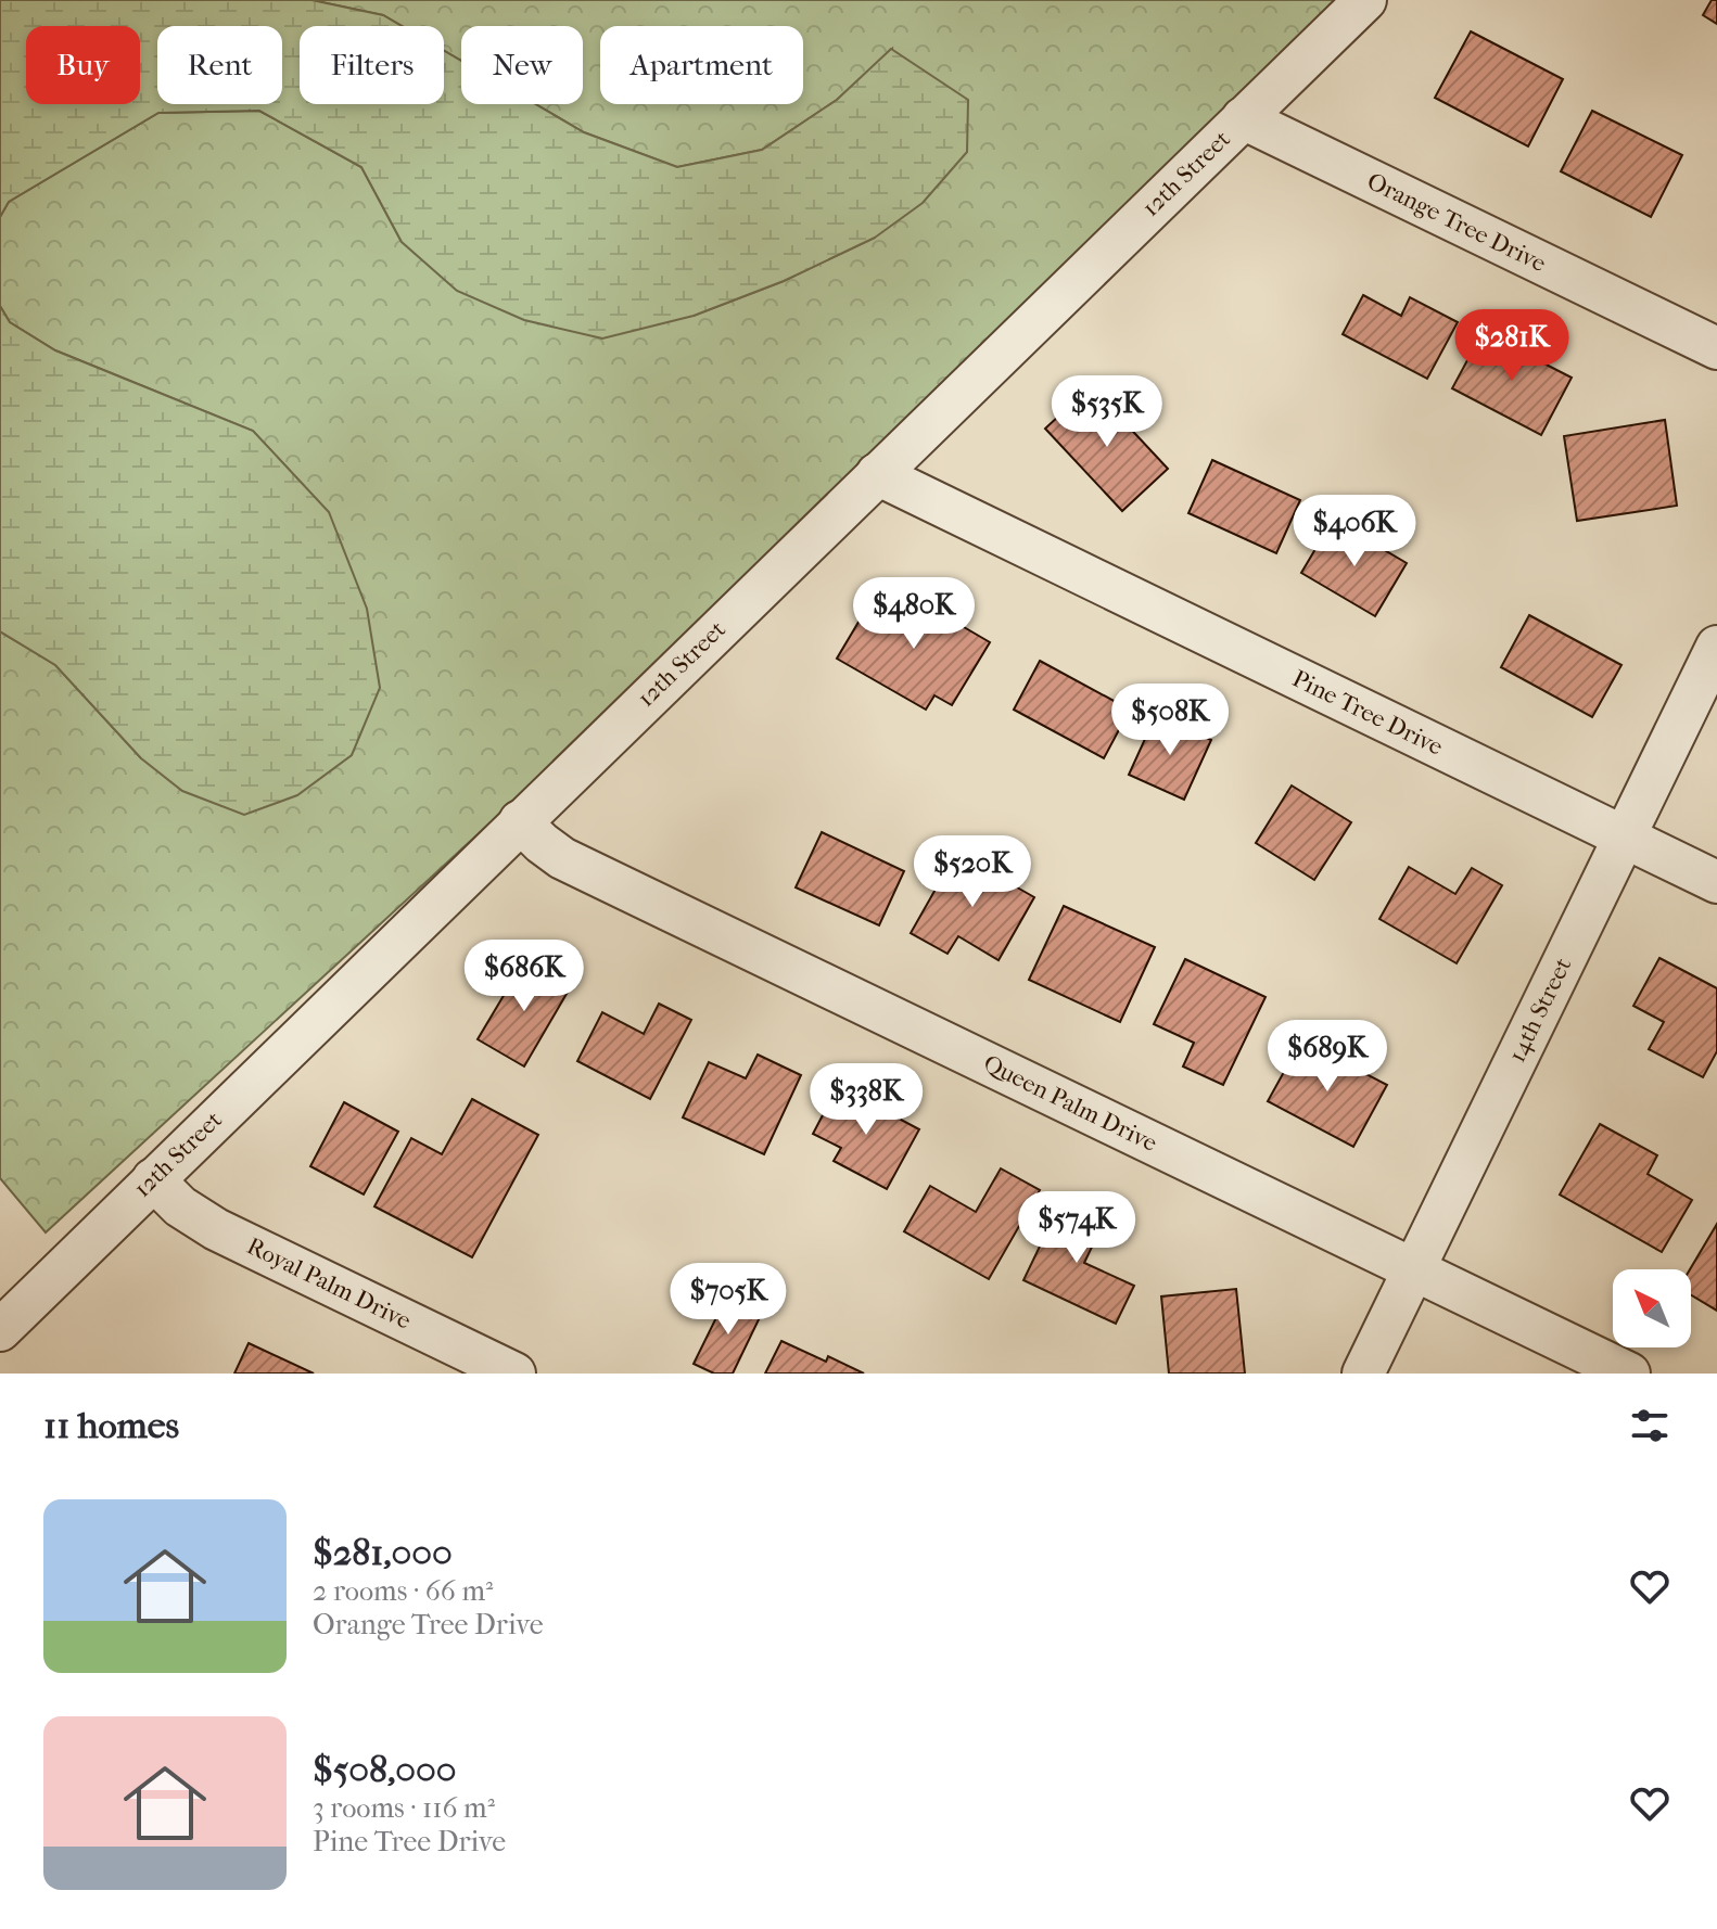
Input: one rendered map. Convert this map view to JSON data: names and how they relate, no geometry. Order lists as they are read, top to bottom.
{
  "streets": {
    "street": [
      "12th Street",
      "Orange Tree Drive",
      "Pine Tree Drive",
      "14th Street",
      "Queen Palm Drive",
      "Royal Palm Drive"
    ]
  },
  "crossings": [
    ["12th Street", "Orange Tree Drive"],
    ["12th Street", "Pine Tree Drive"],
    ["12th Street", "Queen Palm Drive"],
    ["12th Street", "Royal Palm Drive"],
    ["Pine Tree Drive", "14th Street"],
    ["14th Street", "Queen Palm Drive"]
  ],
  "north": "top left",
  "page": {
    "chip": [
      "Buy",
      "Rent",
      "Filters",
      "New",
      "Apartment"
    ],
    "price": [
      "$281K",
      "$535K",
      "$406K",
      "$480K",
      "$508K",
      "$520K",
      "$686K",
      "$689K",
      "$338K",
      "$574K",
      "$705K"
    ],
    "heading": "11 homes",
    "list": [
      {
        "name": "$281,000",
        "note": "2 rooms · 66 m² · Orange Tree Drive"
      },
      {
        "name": "$508,000",
        "note": "3 rooms · 116 m² · Pine Tree Drive"
      }
    ]
  }
}
